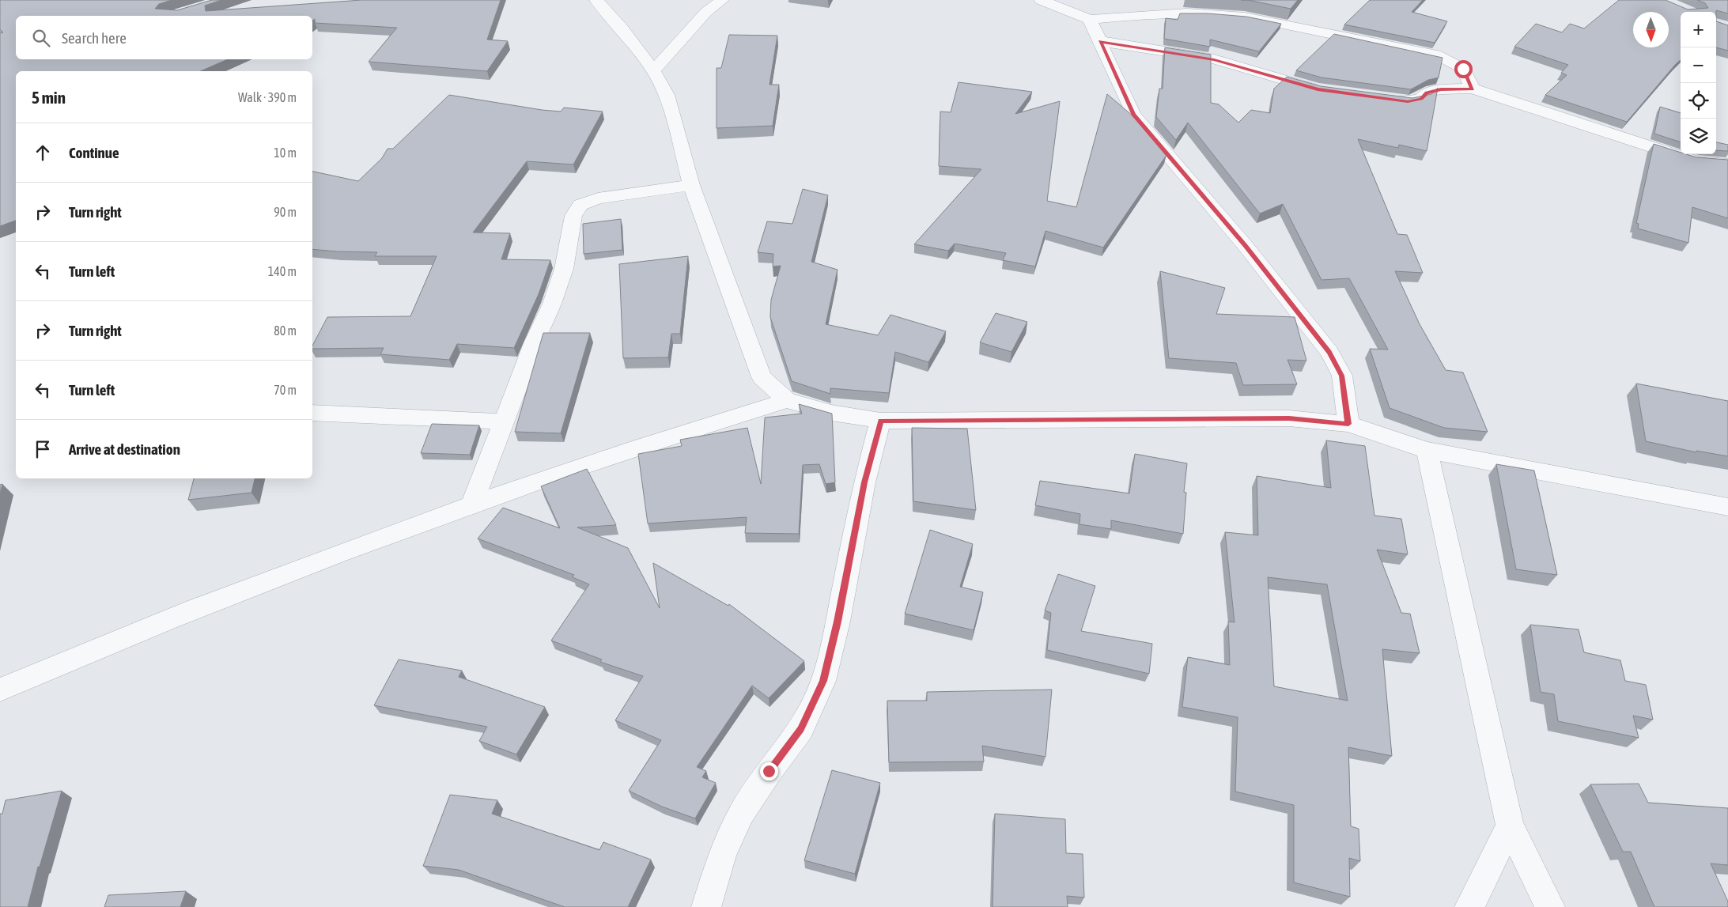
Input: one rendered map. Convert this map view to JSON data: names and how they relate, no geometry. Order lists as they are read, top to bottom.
{
  "north": "bottom",
  "page": {
    "map_buttons": ["+", "−"],
    "search": "Search here",
    "heading": ["5 min", "Walk · 390 m"],
    "list": [
      ["Continue", "10 m"],
      ["Turn right", "90 m"],
      ["Turn left", "140 m"],
      ["Turn right", "80 m"],
      ["Turn left", "70 m"],
      "Arrive at destination"
    ]
  }
}
